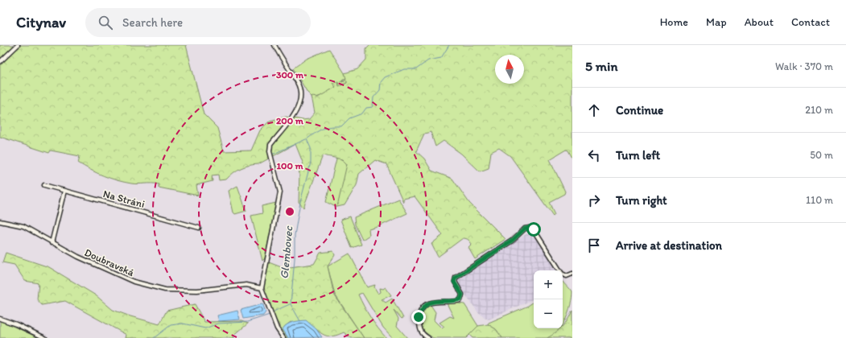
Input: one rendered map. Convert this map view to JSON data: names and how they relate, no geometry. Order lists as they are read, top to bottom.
{
  "streets": {
    "street": ["Na Stráni", "Doubravská"]
  },
  "water": ["Glembovec"],
  "north": "top",
  "page": {
    "header": "Citynav",
    "search": "Search here",
    "nav": [
      "Home",
      "Map",
      "About",
      "Contact"
    ],
    "heading": ["5 min", "Walk · 370 m"],
    "list": [
      ["Continue", "210 m"],
      ["Turn left", "50 m"],
      ["Turn right", "110 m"],
      "Arrive at destination"
    ],
    "map_buttons": ["+", "−"]
  },
  "rings": ["300 m", "200 m", "100 m"]
}
